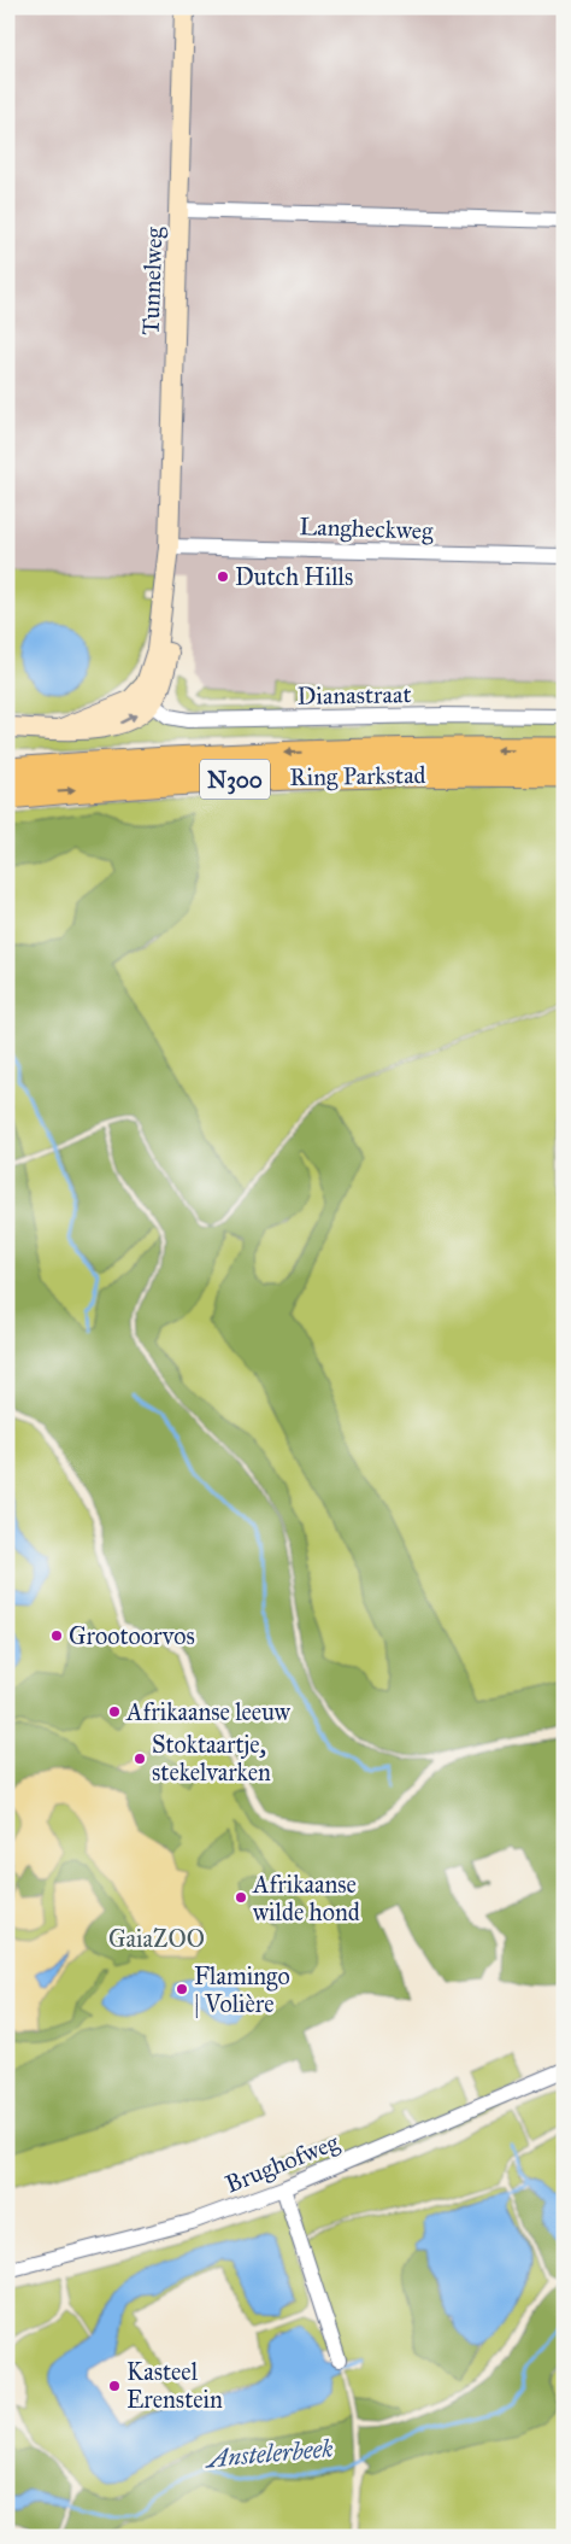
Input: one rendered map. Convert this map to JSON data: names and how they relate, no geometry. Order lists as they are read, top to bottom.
{
  "streets": {
    "highway": ["Ring Parkstad", "N300"],
    "street": [
      "Tunnelweg",
      "Langheckweg",
      "Dianastraat",
      "Brughofweg"
    ]
  },
  "crossings": [
    ["Tunnelweg", "Langheckweg"],
    ["Tunnelweg", "Dianastraat"],
    ["Ring Parkstad", "N300"]
  ],
  "water": ["Anstelerbeek"],
  "parks": ["GaiaZOO"],
  "places": [
    "Dutch Hills",
    "Grootoorvos",
    "Afrikaanse leeuw",
    "Stoktaartje, stekelvarken",
    "Afrikaanse wilde hond",
    "Flamingo | Volière",
    "Kasteel Erenstein"
  ]
}
